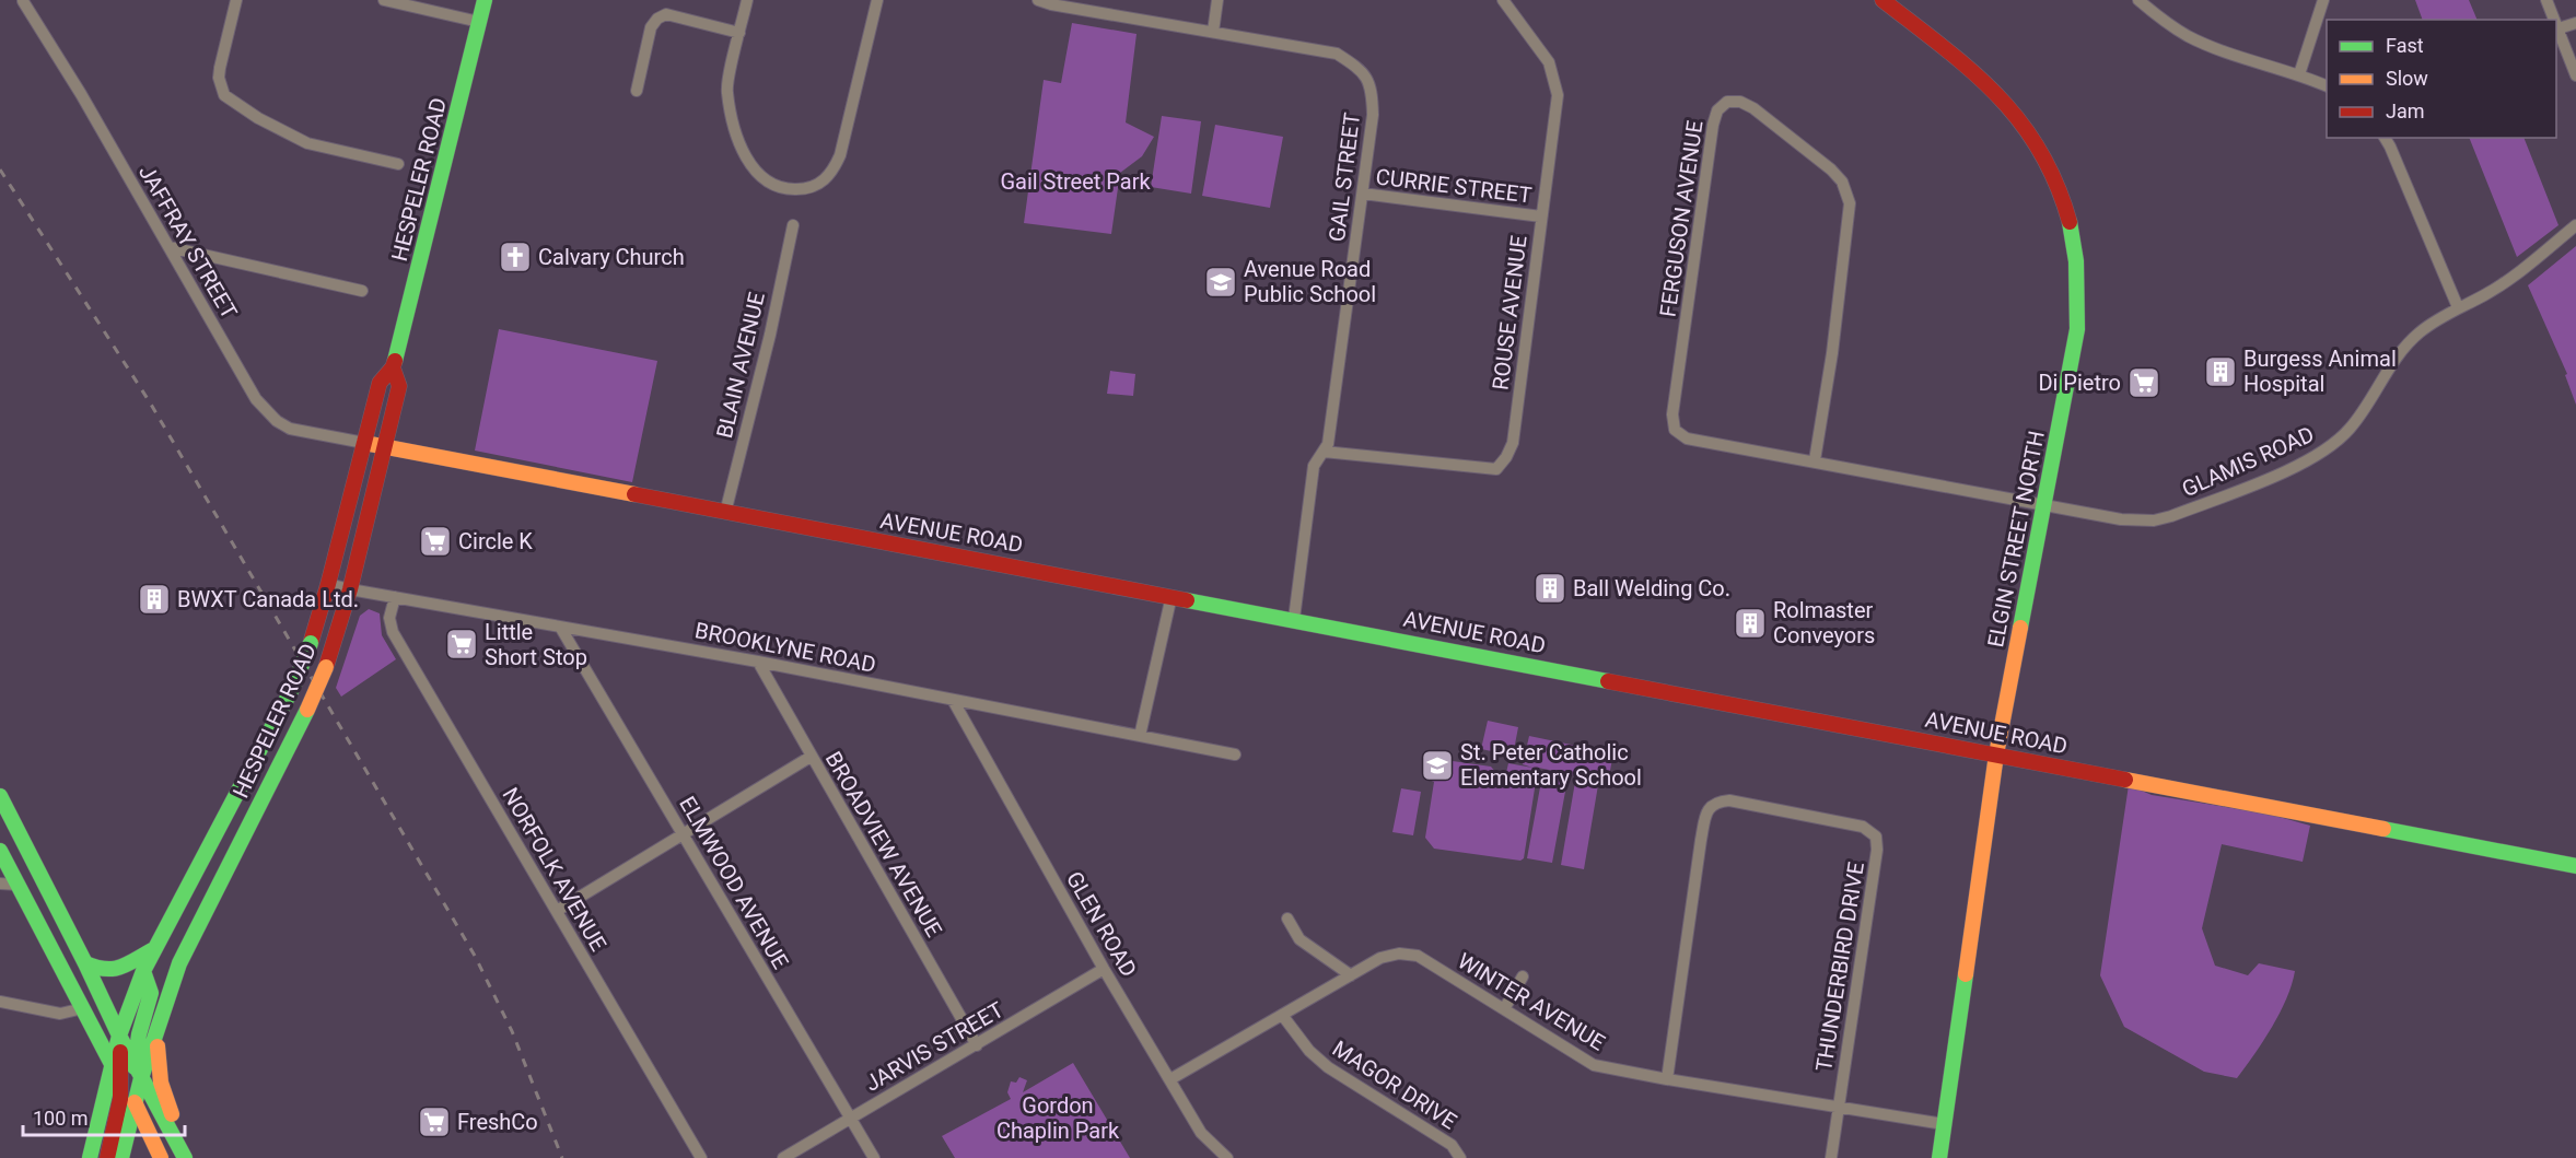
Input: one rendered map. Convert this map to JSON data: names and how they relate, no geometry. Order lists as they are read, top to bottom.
{
  "streets": {
    "street": [
      "GAIL STREET",
      "HESPELER ROAD",
      "CURRIE STREET",
      "FERGUSON AVENUE",
      "JAFFRAY STREET",
      "ROUSE AVENUE",
      "BLAIN AVENUE",
      "GLAMIS ROAD",
      "AVENUE ROAD",
      "ELGIN STREET NORTH",
      "BROOKLYNE ROAD",
      "BROADVIEW AVENUE",
      "NORFOLK AVENUE",
      "ELMWOOD AVENUE",
      "GLEN ROAD",
      "THUNDERBIRD DRIVE",
      "WINTER AVENUE",
      "JARVIS STREET",
      "MAGOR DRIVE"
    ]
  },
  "crossings": [
    ["GAIL STREET", "CURRIE STREET"],
    ["GAIL STREET", "ROUSE AVENUE"],
    ["GAIL STREET", "AVENUE ROAD"],
    ["HESPELER ROAD", "JAFFRAY STREET"],
    ["HESPELER ROAD", "AVENUE ROAD"],
    ["HESPELER ROAD", "BROOKLYNE ROAD"],
    ["CURRIE STREET", "ROUSE AVENUE"],
    ["FERGUSON AVENUE", "GLAMIS ROAD"],
    ["FERGUSON AVENUE", "ELGIN STREET NORTH"],
    ["JAFFRAY STREET", "AVENUE ROAD"],
    ["BLAIN AVENUE", "AVENUE ROAD"],
    ["GLAMIS ROAD", "ELGIN STREET NORTH"],
    ["AVENUE ROAD", "ELGIN STREET NORTH"],
    ["ELGIN STREET NORTH", "WINTER AVENUE"],
    ["BROOKLYNE ROAD", "BROADVIEW AVENUE"],
    ["BROOKLYNE ROAD", "NORFOLK AVENUE"],
    ["BROOKLYNE ROAD", "ELMWOOD AVENUE"],
    ["BROOKLYNE ROAD", "GLEN ROAD"],
    ["BROADVIEW AVENUE", "JARVIS STREET"],
    ["ELMWOOD AVENUE", "JARVIS STREET"],
    ["GLEN ROAD", "WINTER AVENUE"],
    ["GLEN ROAD", "JARVIS STREET"],
    ["THUNDERBIRD DRIVE", "WINTER AVENUE"],
    ["WINTER AVENUE", "MAGOR DRIVE"]
  ],
  "parks": ["Gail Street Park", "Gordon Chaplin Park"],
  "places": {
    "church": ["Calvary Church"],
    "school or university": ["Avenue Road Public School", "St. Peter Catholic Elementary School"],
    "building": [
      "Burgess Animal Hospital",
      "Ball Welding Co.",
      "BWXT Canada Ltd.",
      "Rolmaster Conveyors"
    ],
    "supermarket": [
      "Di Pietro",
      "Circle K",
      "Little Short Stop",
      "FreshCo"
    ]
  },
  "legend": ["Fast", "Slow", "Jam"],
  "scale_bar": "100 m"
}
